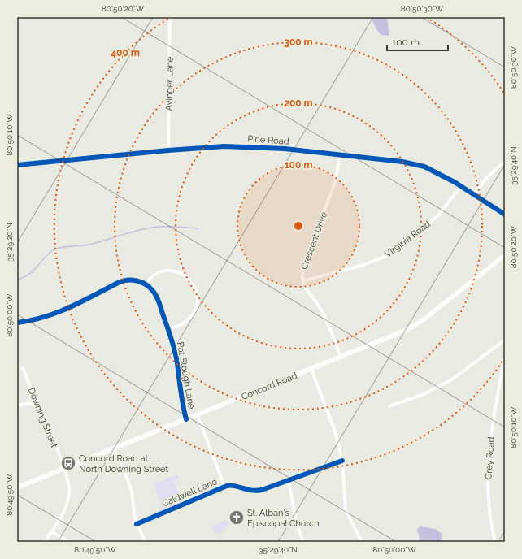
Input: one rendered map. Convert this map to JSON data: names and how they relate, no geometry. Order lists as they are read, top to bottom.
{
  "streets": {
    "main road": ["Concord Road"],
    "street": [
      "Avinger Lane",
      "Pine Road",
      "Virginia Road",
      "Crescent Drive",
      "Pat Stough Lane",
      "Downing Street",
      "Grey Road",
      "Caldwell Lane"
    ]
  },
  "crossings": [
    ["Avinger Lane", "Pine Road"],
    ["Pine Road", "Virginia Road"],
    ["Pine Road", "Crescent Drive"],
    ["Virginia Road", "Crescent Drive"],
    ["Crescent Drive", "Concord Road"],
    ["Pat Stough Lane", "Concord Road"],
    ["Concord Road", "Downing Street"]
  ],
  "places": {
    "bus stop": ["Concord Road at North Downing Street"],
    "church": ["St. Alban's Episcopal Church"]
  },
  "scale_bar": "100 m",
  "coordinates": [
    "80°50'20\"W",
    "80°50'30\"W",
    "80°50'10\"W",
    "35°29'40\"N",
    "35°29'20\"N",
    "80°50'00\"W",
    "80°49'50\"W"
  ],
  "rings": [
    "300 m",
    "400 m",
    "200 m",
    "100 m"
  ]
}
